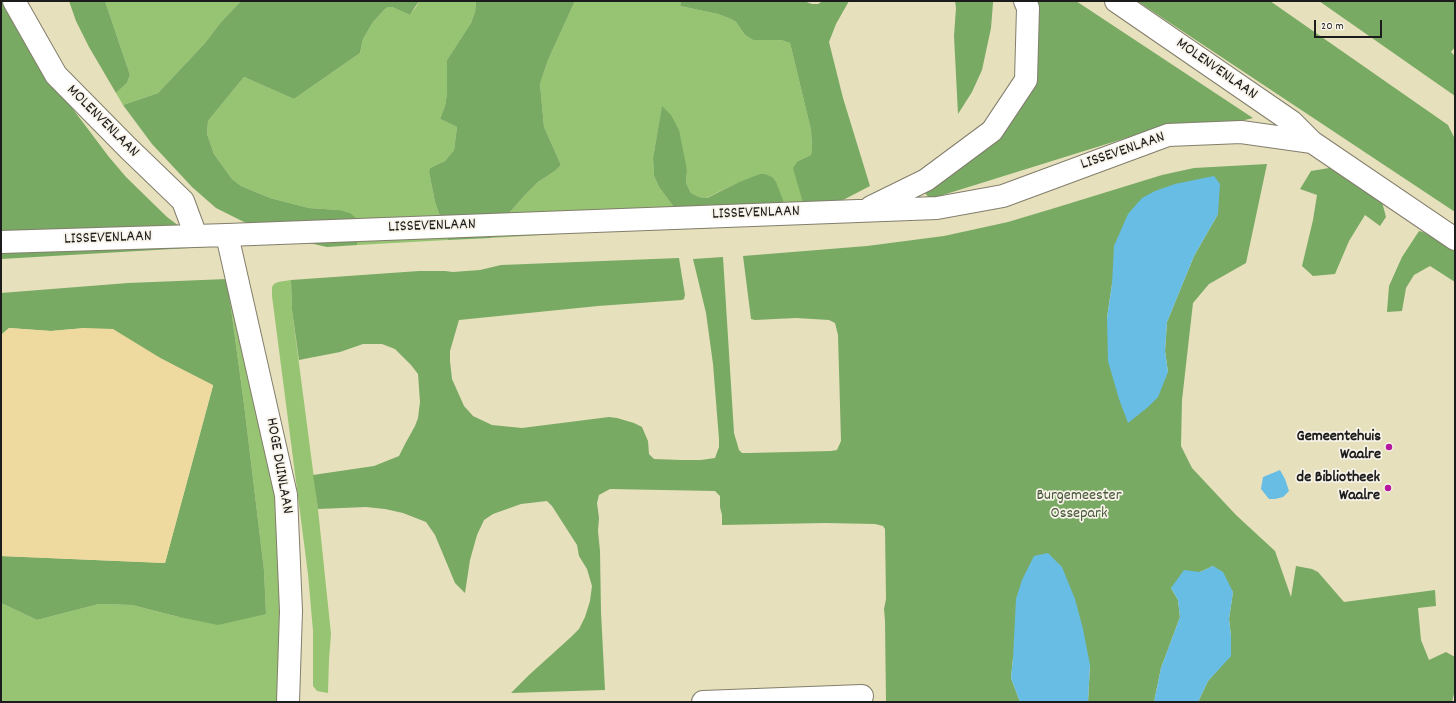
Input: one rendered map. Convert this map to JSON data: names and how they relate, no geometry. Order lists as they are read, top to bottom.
{
  "streets": {
    "street": ["MOLENVENLAAN", "LISSEVENLAAN", "HOGE DUINLAAN"]
  },
  "crossings": [
    ["MOLENVENLAAN", "LISSEVENLAAN"],
    ["LISSEVENLAAN", "HOGE DUINLAAN"]
  ],
  "parks": ["Burgemeester Ossepark"],
  "places": ["Gemeentehuis Waalre", "de Bibliotheek Waalre"],
  "scale_bar": "20 m"
}
